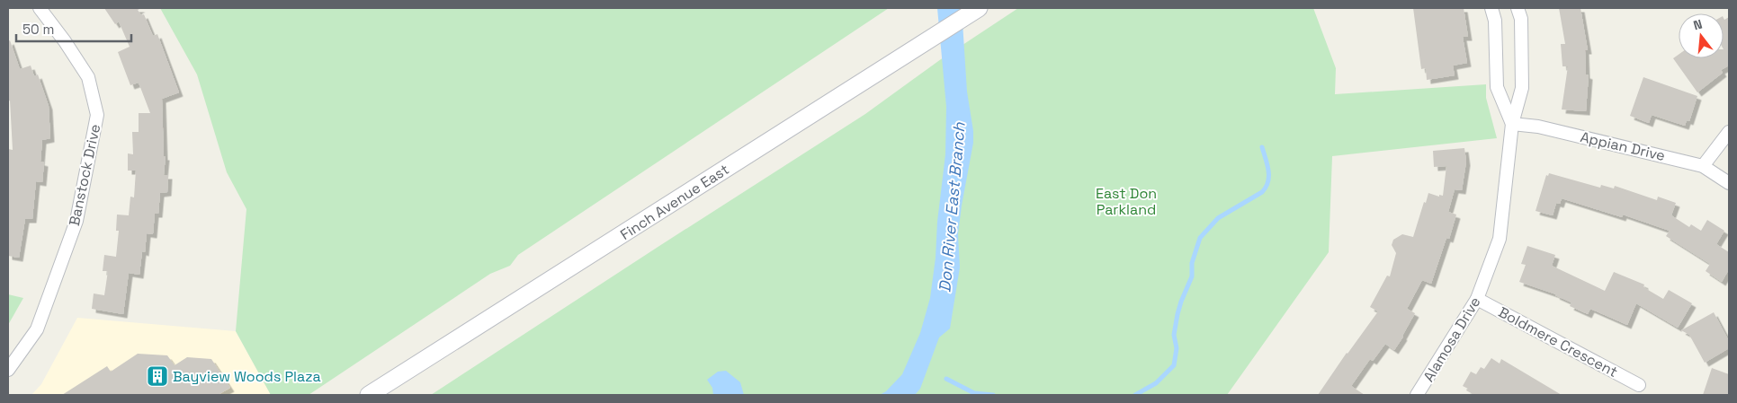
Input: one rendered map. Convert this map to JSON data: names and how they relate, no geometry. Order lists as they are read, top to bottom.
{
  "streets": {
    "main road": ["Finch Avenue East"],
    "street": [
      "Appian Drive",
      "Banstock Drive",
      "Alamosa Drive",
      "Boldmere Crescent"
    ]
  },
  "crossings": [
    ["Appian Drive", "Alamosa Drive"],
    ["Alamosa Drive", "Boldmere Crescent"]
  ],
  "water": ["Don River East Branch"],
  "parks": ["East Don Parkland"],
  "places": {
    "building": ["Bayview Woods Plaza"]
  },
  "scale_bar": "50 m",
  "north": "top"
}
